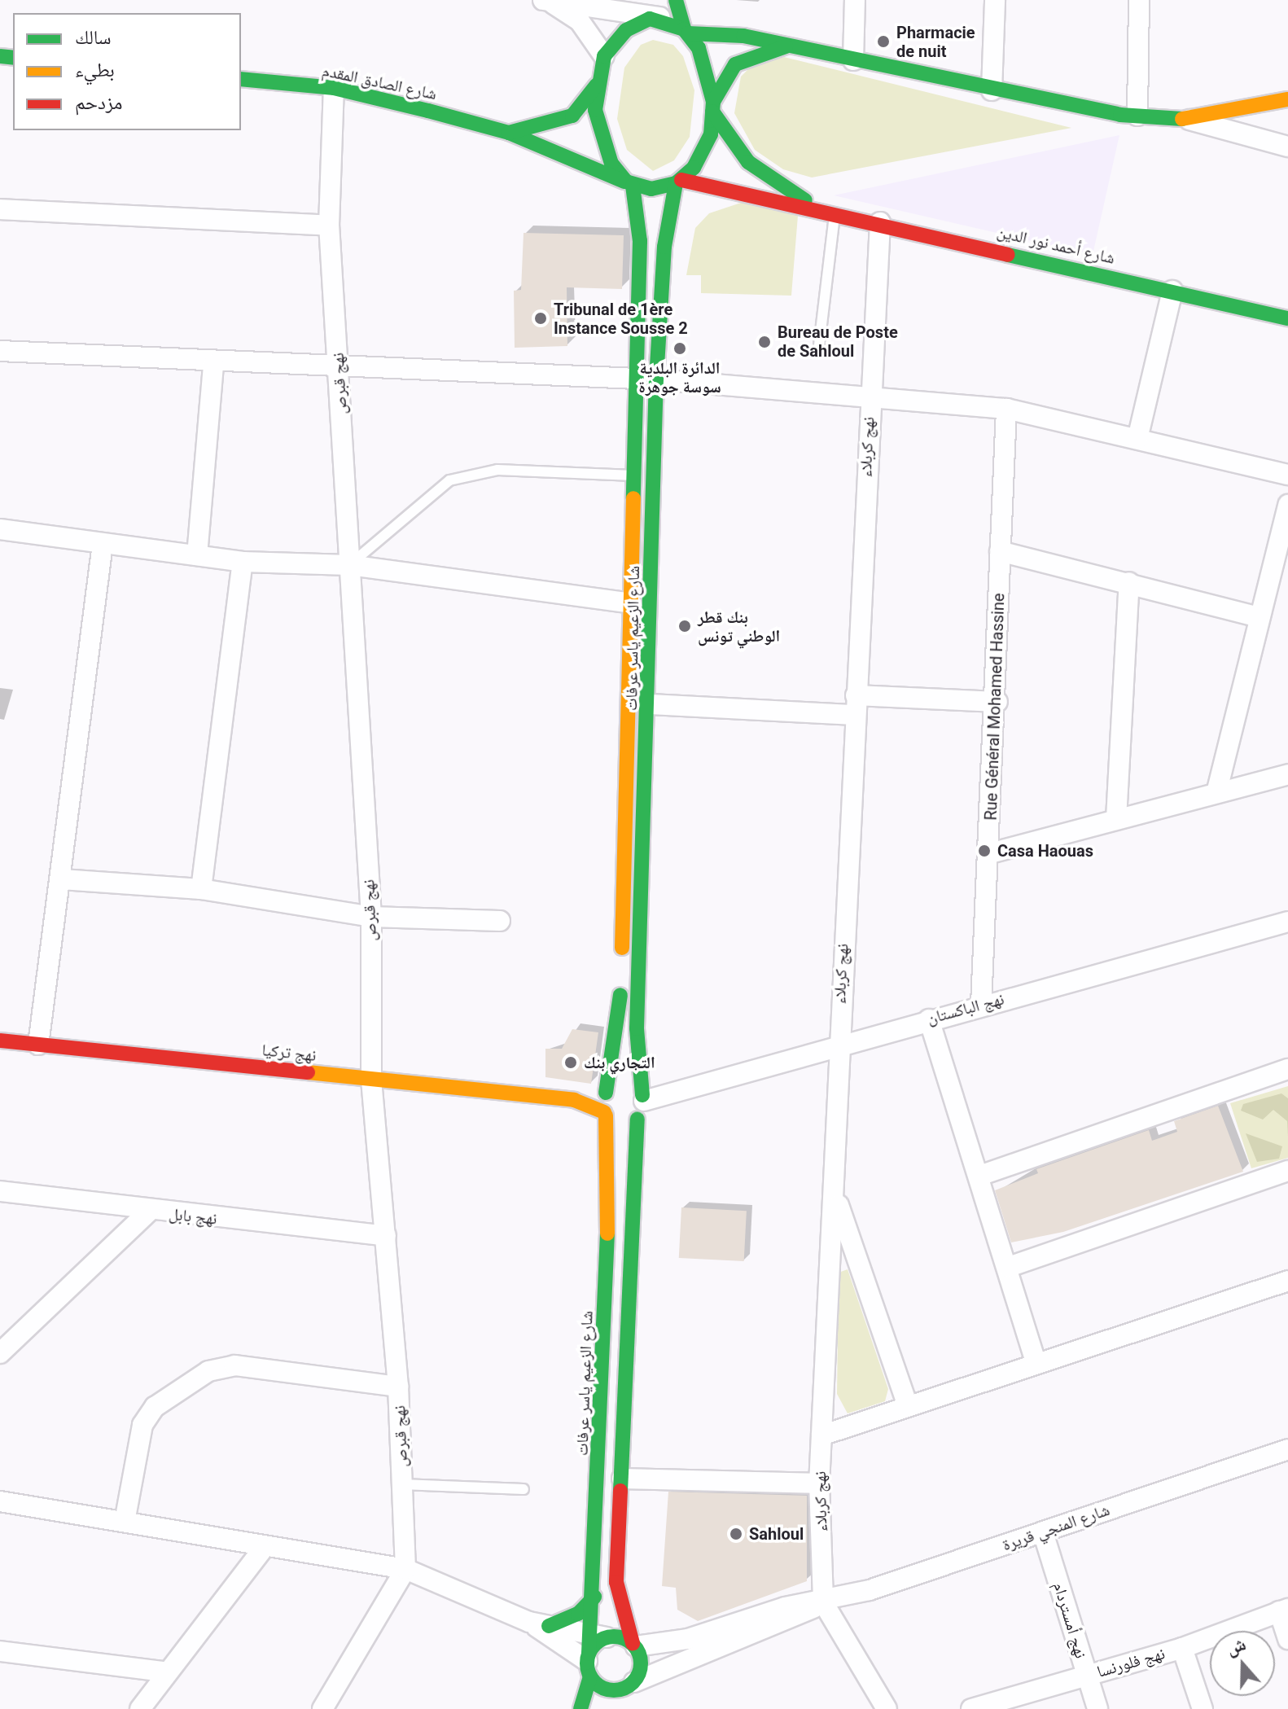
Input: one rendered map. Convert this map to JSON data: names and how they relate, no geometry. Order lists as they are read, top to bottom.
{
  "streets": {
    "main road": [
      "شارع الصادق المقدم",
      "شارع أحمد نور الدين",
      "شارع الزعيم ياسر عرفات",
      "نهج تركيا"
    ],
    "street": [
      "نهج قبرص",
      "نهج كربلاء",
      "Rue Général Mohamed Hassine",
      "نهج الباكستان",
      "نهج بابل",
      "شارع المنجي قريرة",
      "نهج أمستردام",
      "نهج فلورنسا"
    ]
  },
  "crossings": [
    ["شارع الصادق المقدم", "شارع أحمد نور الدين"],
    ["شارع الصادق المقدم", "نهج قبرص"],
    ["شارع الصادق المقدم", "شارع الزعيم ياسر عرفات"],
    ["شارع أحمد نور الدين", "نهج كربلاء"],
    ["شارع أحمد نور الدين", "شارع الزعيم ياسر عرفات"],
    ["نهج قبرص", "نهج تركيا"],
    ["نهج قبرص", "نهج بابل"],
    ["نهج كربلاء", "نهج الباكستان"],
    ["نهج كربلاء", "شارع المنجي قريرة"],
    ["شارع الزعيم ياسر عرفات", "نهج الباكستان"],
    ["شارع الزعيم ياسر عرفات", "نهج تركيا"],
    ["شارع الزعيم ياسر عرفات", "شارع المنجي قريرة"],
    ["Rue Général Mohamed Hassine", "نهج الباكستان"],
    ["نهج الباكستان", "نهج تركيا"],
    ["شارع المنجي قريرة", "نهج أمستردام"],
    ["نهج أمستردام", "نهج فلورنسا"]
  ],
  "places": [
    "Pharmacie de nuit",
    "Tribunal de 1ère Instance Sousse 2",
    "Bureau de Poste de Sahloul",
    "الدائرة البلدية سوسة جوهرة",
    "بنك قطر الوطني تونس",
    "Casa Haouas",
    "التجاري بنك",
    "Sahloul"
  ],
  "legend": ["سالك", "بطيء", "مزدحم"],
  "north": "top"
}
